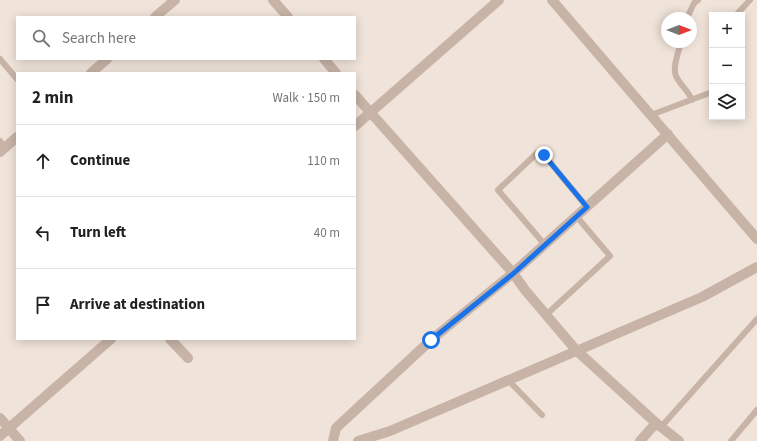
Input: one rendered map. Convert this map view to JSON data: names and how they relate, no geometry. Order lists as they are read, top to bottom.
{
  "north": "right",
  "page": {
    "map_buttons": ["+", "−"],
    "search": "Search here",
    "heading": ["2 min", "Walk · 150 m"],
    "list": [
      ["Continue", "110 m"],
      ["Turn left", "40 m"],
      "Arrive at destination"
    ]
  }
}
